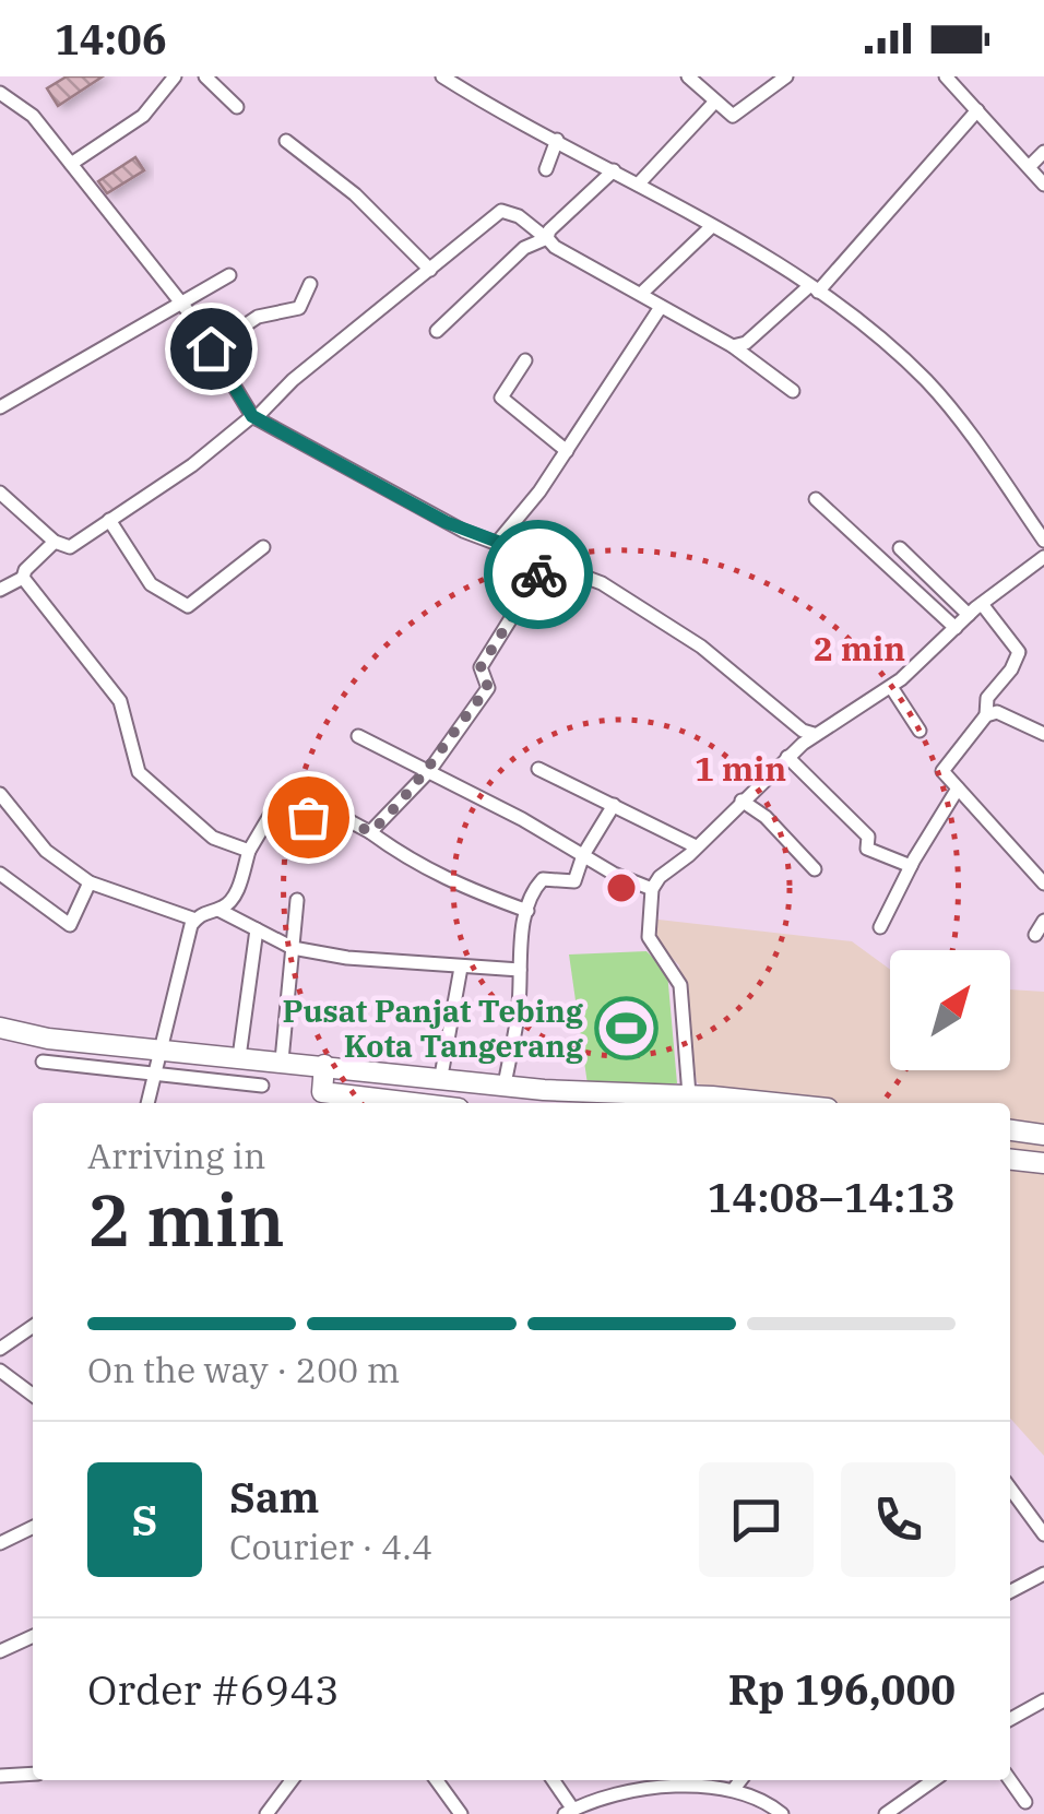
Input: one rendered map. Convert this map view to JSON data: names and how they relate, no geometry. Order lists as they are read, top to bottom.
{
  "places": {
    "sports": ["Pusat Panjat Tebing Kota Tangerang"]
  },
  "north": "top right",
  "page": {
    "status": "14:06",
    "heading": ["2 min", "Arriving in", "14:08–14:13"],
    "panel": [
      "Sam",
      "Courier · 4.4",
      "Order #6943",
      "Rp 196,000"
    ],
    "bar": "On the way · 200 m",
    "round": "S"
  },
  "rings": ["2 min", "1 min"]
}
